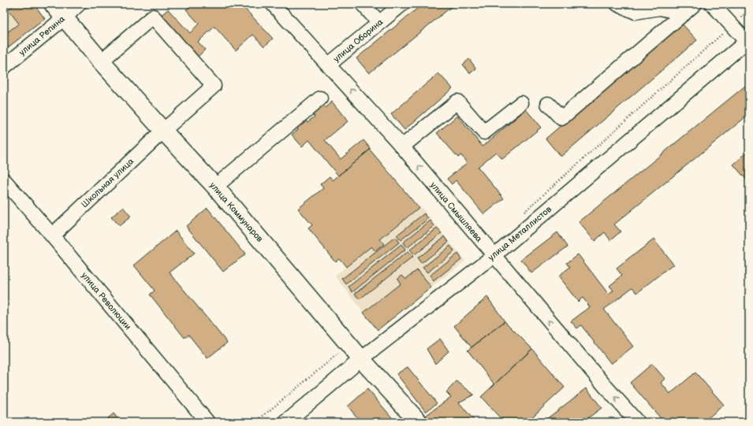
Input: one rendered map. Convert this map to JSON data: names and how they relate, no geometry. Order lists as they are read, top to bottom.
{
  "streets": {
    "main road": ["улица Коммунаров"],
    "street": [
      "улица Репина",
      "улица Оборина",
      "Школьная улица",
      "улица Смышляева",
      "улица Металлистов",
      "улица Революции"
    ]
  },
  "crossings": [
    ["улица Репина", "улица Коммунаров"],
    ["улица Оборина", "улица Смышляева"],
    ["Школьная улица", "улица Коммунаров"],
    ["Школьная улица", "улица Революции"],
    ["улица Коммунаров", "улица Металлистов"],
    ["улица Смышляева", "улица Металлистов"]
  ],
  "one_way": ["улица Смышляева"]
}
